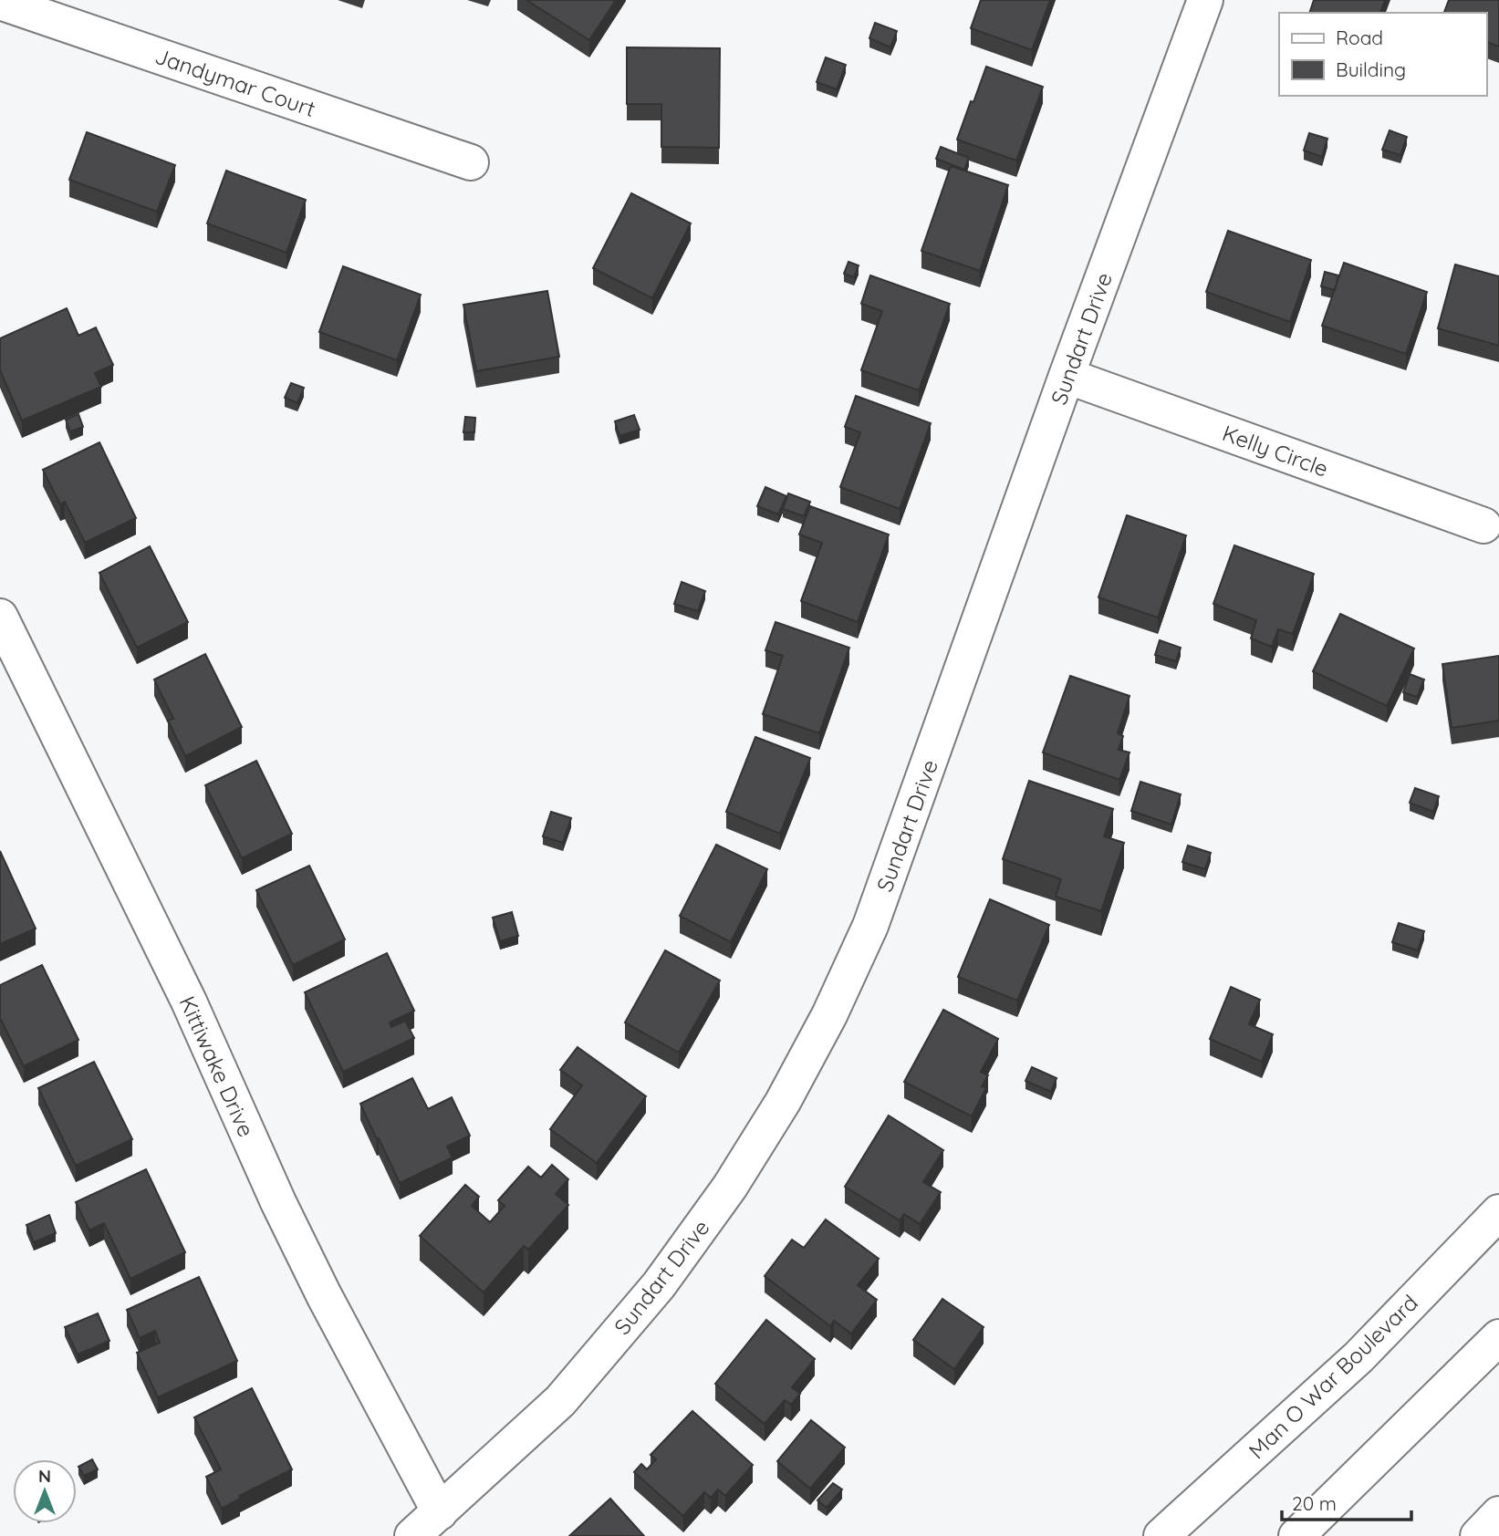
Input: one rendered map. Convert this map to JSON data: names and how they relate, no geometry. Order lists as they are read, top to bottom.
{
  "streets": {
    "street": [
      "Jandymar Court",
      "Sundart Drive",
      "Kelly Circle",
      "Kittiwake Drive",
      "Man O War Boulevard"
    ]
  },
  "crossings": [
    ["Sundart Drive", "Kelly Circle"],
    ["Sundart Drive", "Kittiwake Drive"]
  ],
  "legend": ["Road", "Building"],
  "scale_bar": "20 m",
  "north": "top"
}
